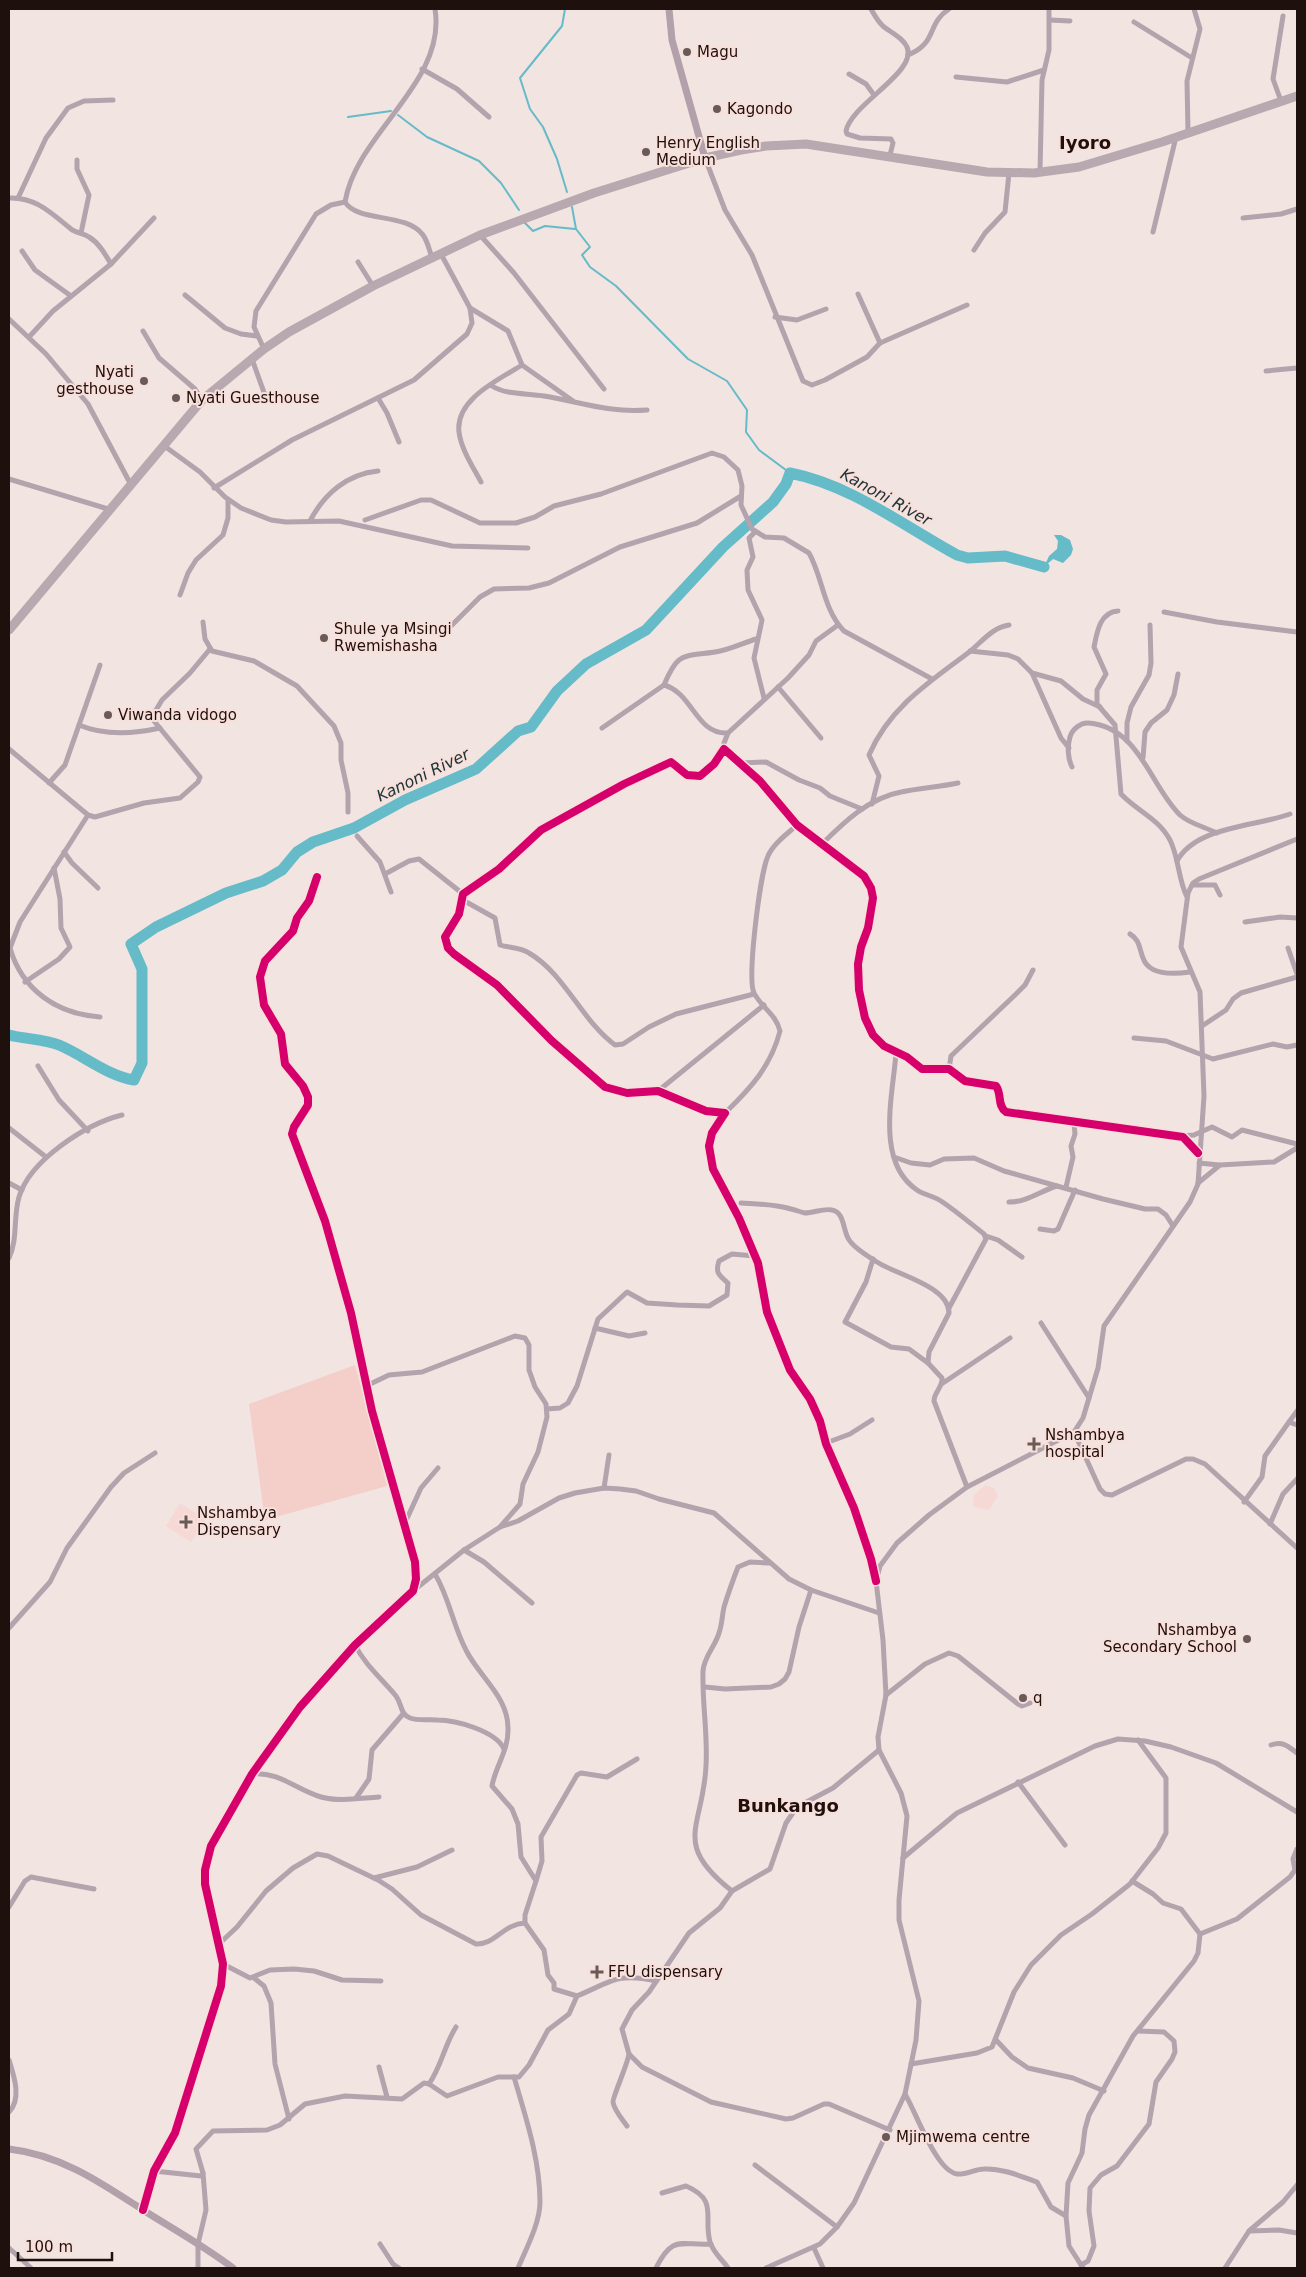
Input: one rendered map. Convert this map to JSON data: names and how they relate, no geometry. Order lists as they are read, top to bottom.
{
  "districts": ["Iyoro", "Bunkango"],
  "water": ["Kanoni River"],
  "places": {
    "other": [
      "Magu",
      "Kagondo",
      "Henry English Medium",
      "Nyati gesthouse",
      "Nyati Guesthouse",
      "Shule ya Msingi Rwemishasha",
      "Viwanda vidogo",
      "Nshambya Secondary School",
      "q",
      "Mjimwema centre"
    ],
    "health": ["Nshambya hospital", "Nshambya Dispensary", "FFU dispensary"]
  },
  "scale_bar": "100 m"
}
